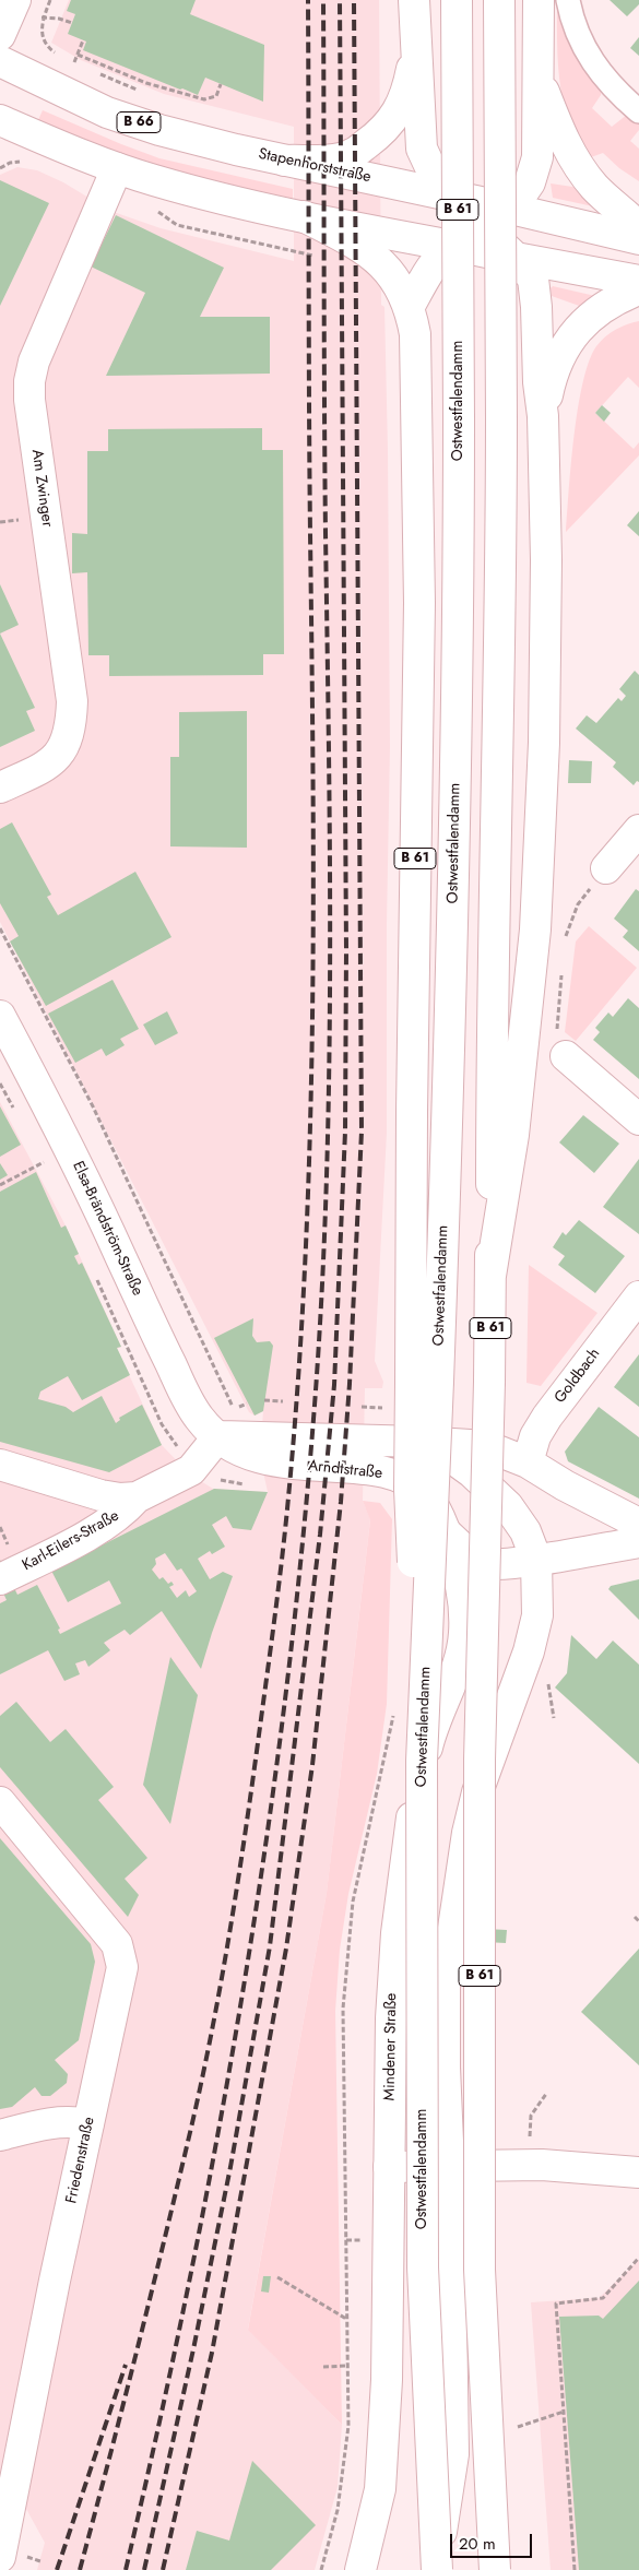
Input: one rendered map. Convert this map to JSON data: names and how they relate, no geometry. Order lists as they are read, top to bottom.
{
  "streets": {
    "main road": [
      "B 66",
      "Stapenhorststraße",
      "B 61",
      "Ostwestfalendamm",
      "Am Zwinger",
      "Elsa-Brändström-Straße",
      "Goldbach",
      "Arndtstraße",
      "Karl-Eilers-Straße",
      "Mindener Straße",
      "Friedenstraße"
    ]
  },
  "crossings": [
    ["Stapenhorststraße", "B 61"],
    ["B 61", "Ostwestfalendamm"],
    ["Elsa-Brändström-Straße", "Arndtstraße"],
    ["Goldbach", "Arndtstraße"],
    ["Arndtstraße", "Mindener Straße"]
  ],
  "scale_bar": "20 m"
}
